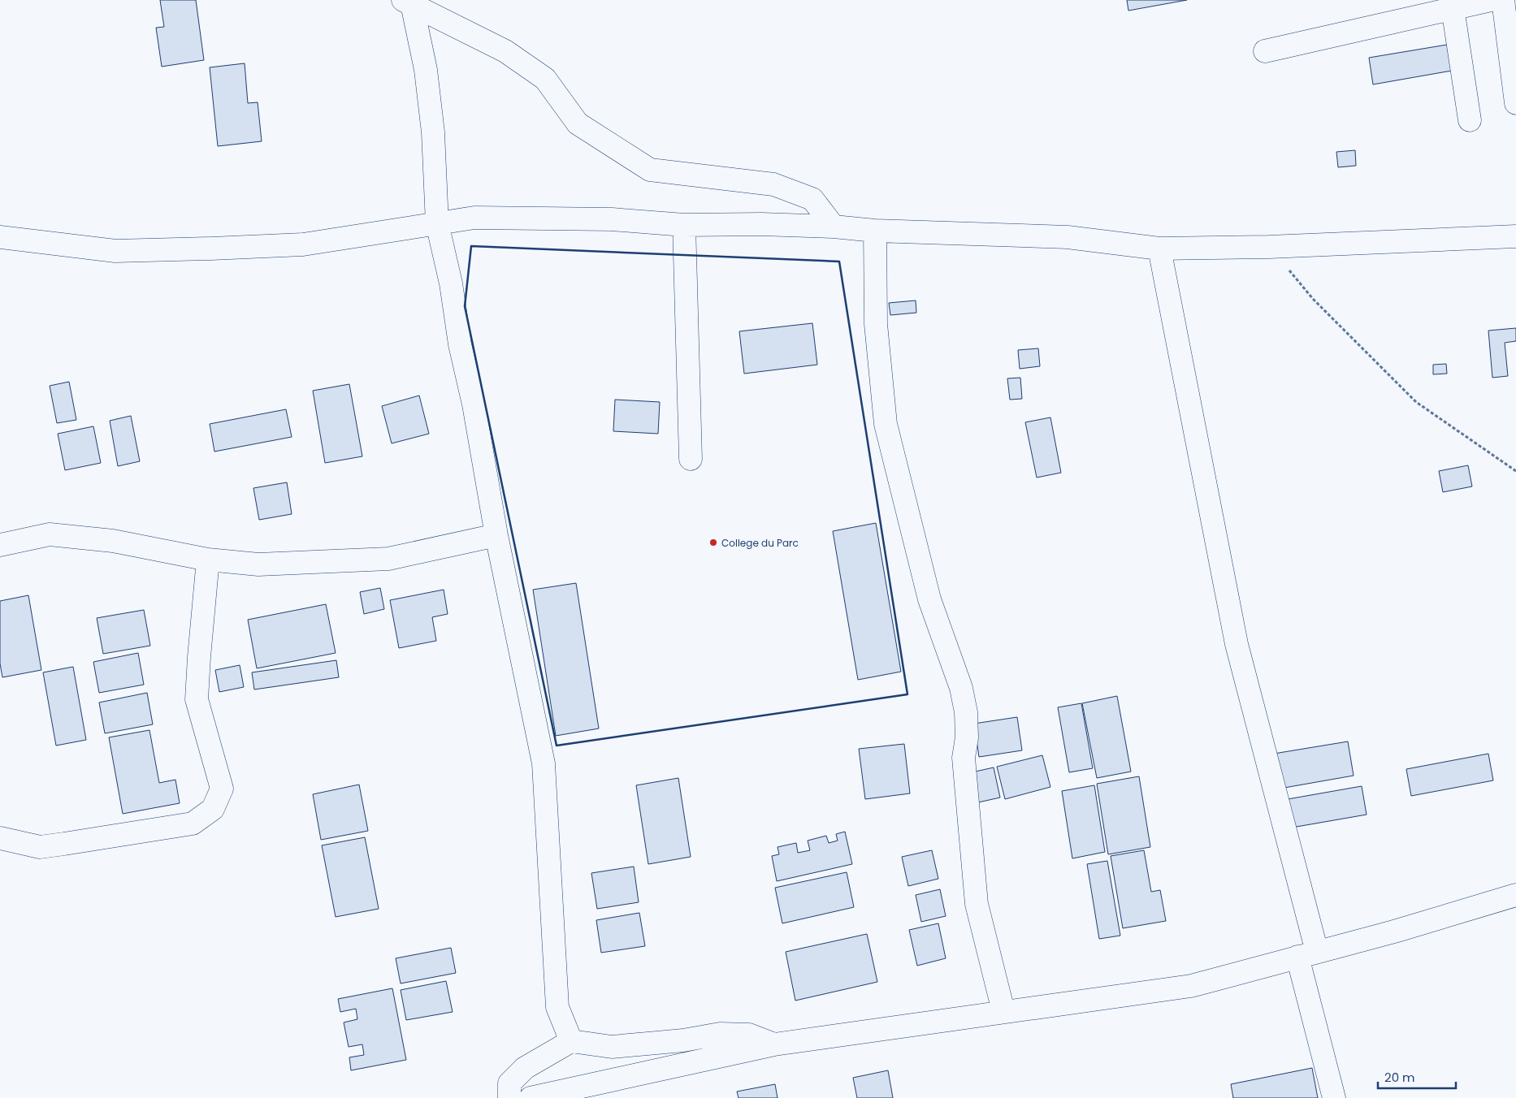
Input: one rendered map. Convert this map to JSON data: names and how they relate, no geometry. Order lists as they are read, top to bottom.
{
  "places": ["College du Parc"],
  "scale_bar": "20 m"
}
